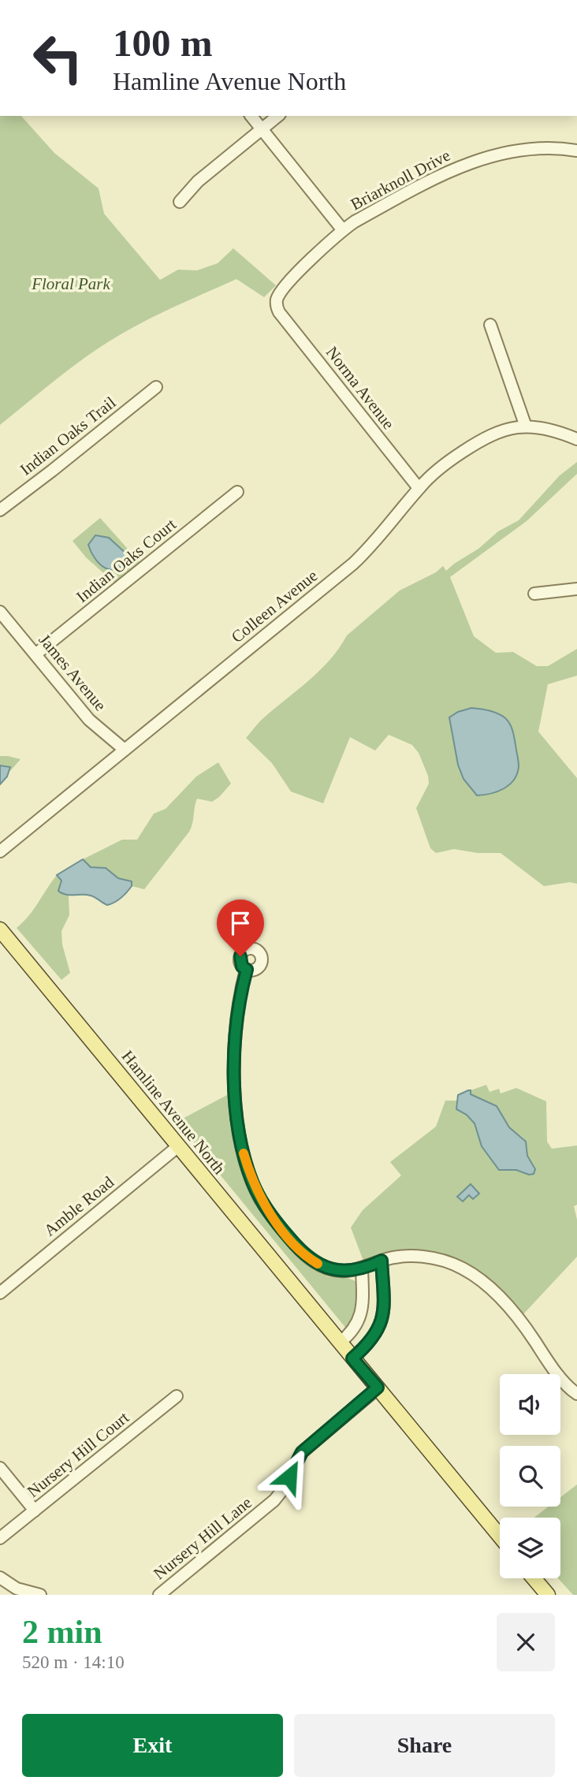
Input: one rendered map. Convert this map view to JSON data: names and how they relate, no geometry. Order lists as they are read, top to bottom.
{
  "streets": {
    "main road": ["Hamline Avenue North"],
    "street": [
      "Briarknoll Drive",
      "Norma Avenue",
      "Indian Oaks Trail",
      "Indian Oaks Court",
      "Colleen Avenue",
      "James Avenue",
      "Amble Road",
      "Nursery Hill Court",
      "Nursery Hill Lane"
    ]
  },
  "crossings": [
    ["Briarknoll Drive", "Norma Avenue"],
    ["Norma Avenue", "Colleen Avenue"],
    ["Indian Oaks Court", "James Avenue"],
    ["Colleen Avenue", "James Avenue"],
    ["Hamline Avenue North", "Amble Road"],
    ["Hamline Avenue North", "Nursery Hill Lane"]
  ],
  "parks": ["Floral Park"],
  "page": {
    "turn": ["100 m", "Hamline Avenue North"],
    "heading": ["2 min", "520 m · 14:10"],
    "buttons": ["Exit", "Share"]
  }
}
